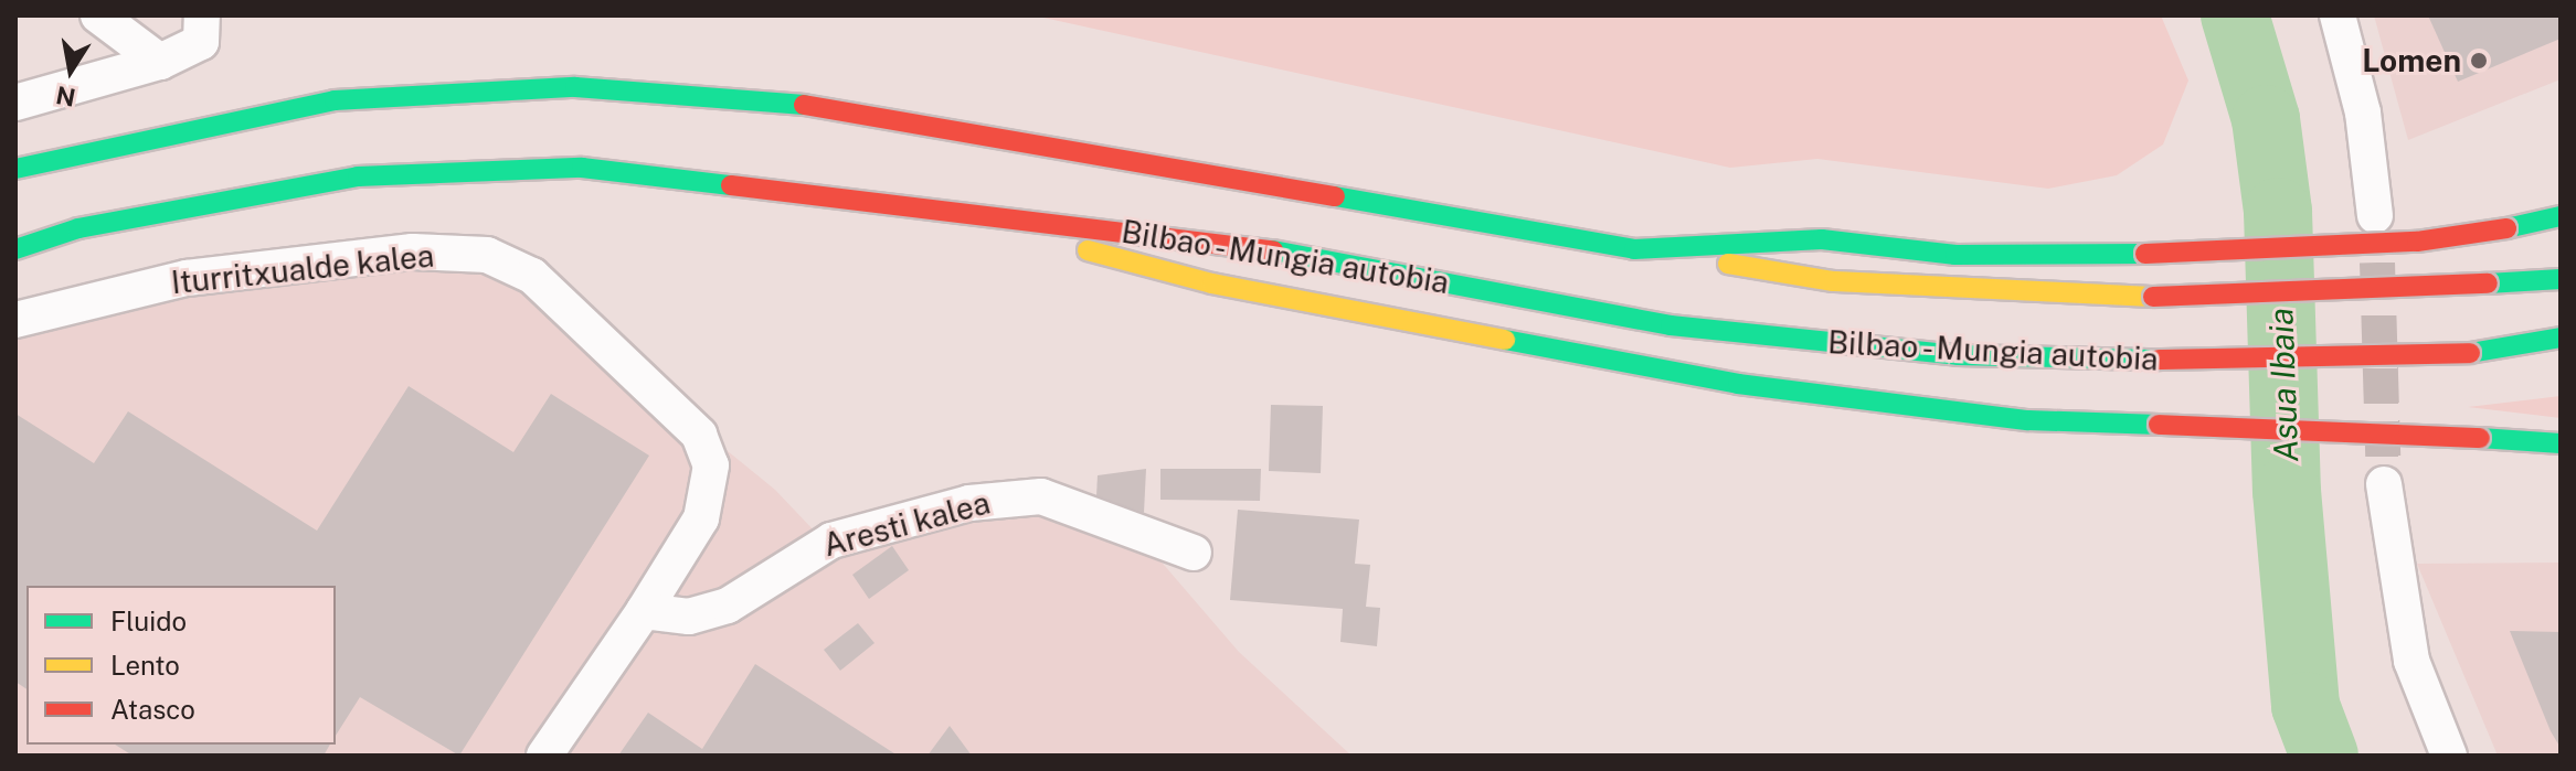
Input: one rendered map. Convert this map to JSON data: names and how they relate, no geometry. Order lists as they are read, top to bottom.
{
  "streets": {
    "highway": ["Bilbao - Mungia autobia"],
    "street": ["Iturritxualde kalea", "Aresti kalea"]
  },
  "crossings": [
    ["Iturritxualde kalea", "Aresti kalea"]
  ],
  "water": ["Asua Ibaia"],
  "places": ["Lomen"],
  "legend": ["Fluido", "Lento", "Atasco"],
  "north": "bottom"
}
